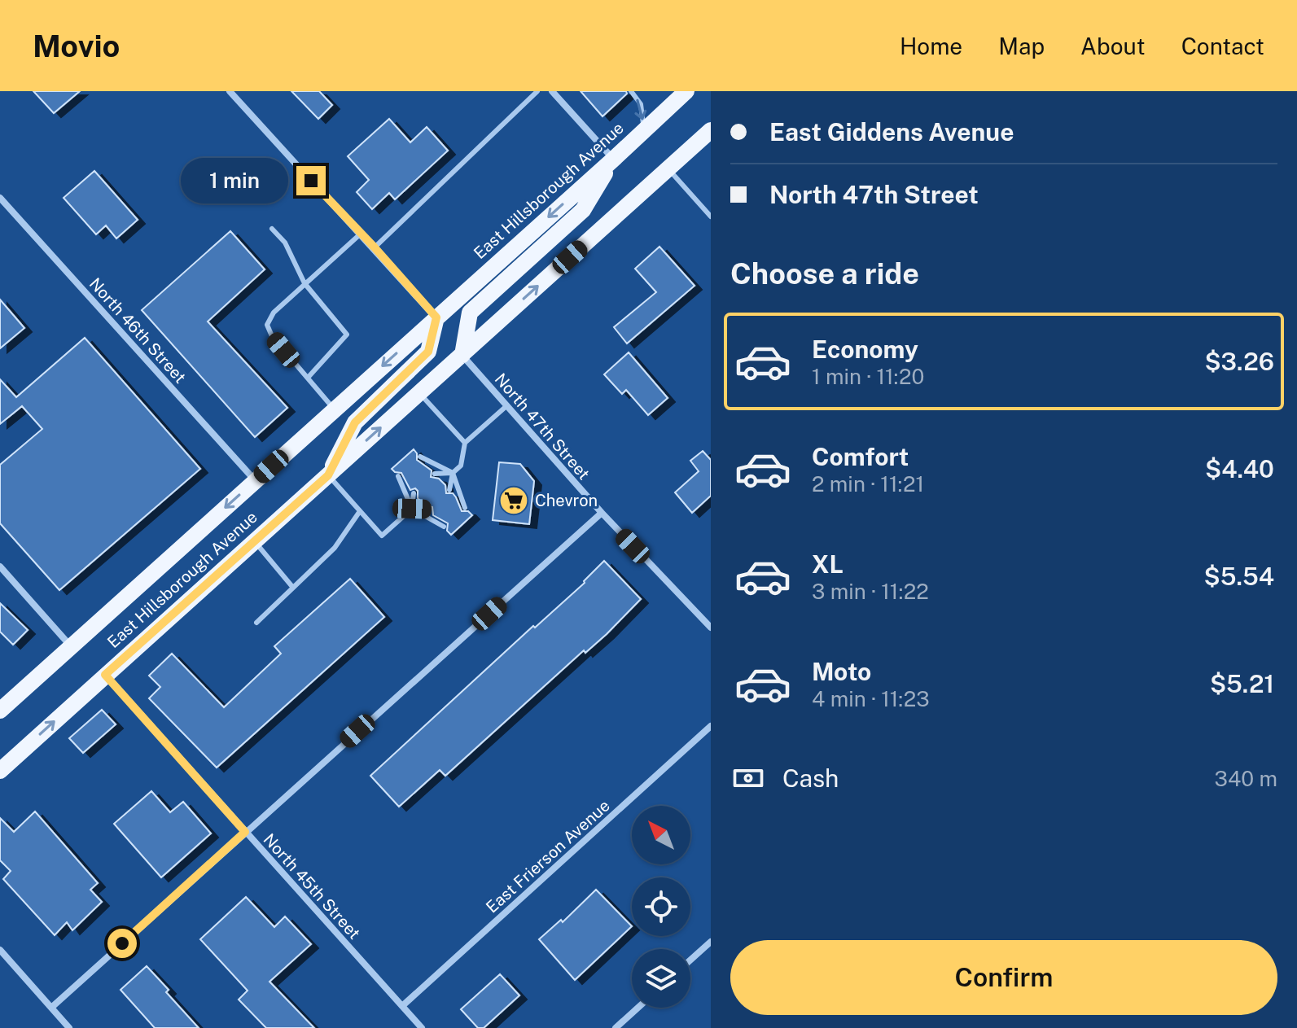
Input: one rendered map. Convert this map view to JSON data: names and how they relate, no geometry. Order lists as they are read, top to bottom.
{
  "streets": {
    "main road": ["East Hillsborough Avenue"],
    "street": [
      "North 46th Street",
      "North 47th Street",
      "East Frierson Avenue",
      "North 45th Street"
    ]
  },
  "crossings": [
    ["East Hillsborough Avenue", "North 46th Street"],
    ["East Hillsborough Avenue", "North 47th Street"],
    ["East Hillsborough Avenue", "North 45th Street"],
    ["East Frierson Avenue", "North 45th Street"]
  ],
  "places": {
    "supermarket": ["Chevron"]
  },
  "north": "top left",
  "page": {
    "header": "Movio",
    "nav": [
      "Home",
      "Map",
      "About",
      "Contact"
    ],
    "banner": ["East Giddens Avenue", "North 47th Street"],
    "bubble": "1 min",
    "heading": "Choose a ride",
    "list": [
      {
        "name": "Economy",
        "note": "1 min · 11:20",
        "value": "$3.26"
      },
      {
        "name": "Comfort",
        "note": "2 min · 11:21",
        "value": "$4.40"
      },
      {
        "name": "XL",
        "note": "3 min · 11:22",
        "value": "$5.54"
      },
      {
        "name": "Moto",
        "note": "4 min · 11:23",
        "value": "$5.21"
      }
    ],
    "pay": ["Cash", "340 m"],
    "buttons": "Confirm"
  }
}
